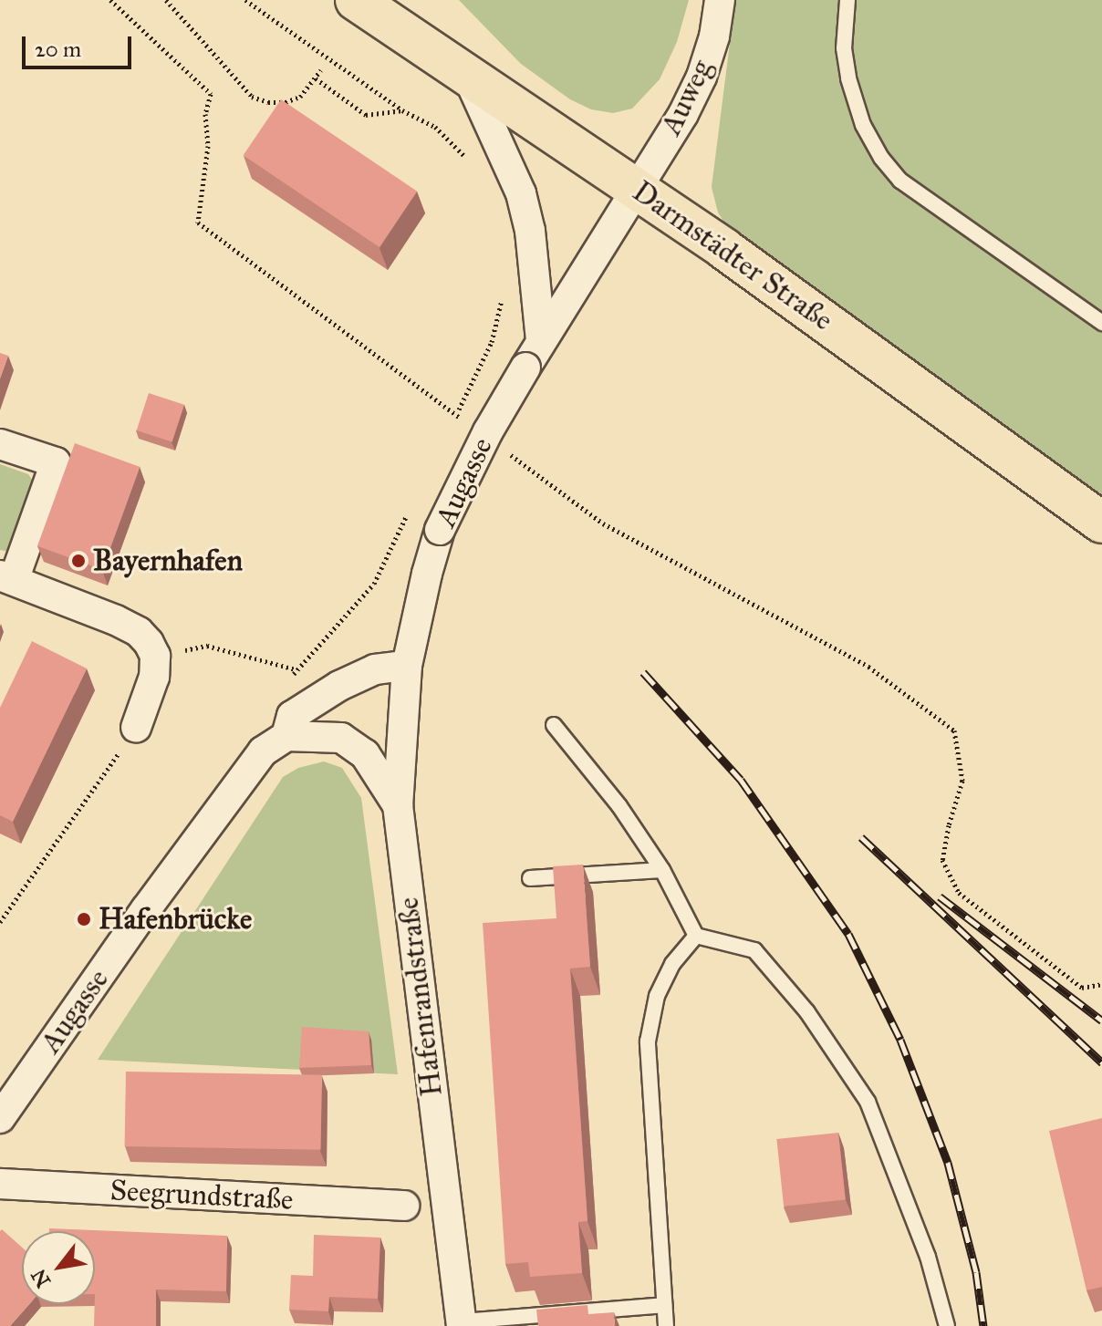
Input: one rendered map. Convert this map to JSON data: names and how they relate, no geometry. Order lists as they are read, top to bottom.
{
  "streets": {
    "main road": ["Darmstädter Straße"],
    "street": [
      "Auweg",
      "Augasse",
      "Hafenrandstraße",
      "Seegrundstraße"
    ]
  },
  "crossings": [
    ["Auweg", "Darmstädter Straße"],
    ["Auweg", "Augasse"],
    ["Darmstädter Straße", "Augasse"],
    ["Augasse", "Hafenrandstraße"]
  ],
  "places": ["Bayernhafen", "Hafenbrücke"],
  "scale_bar": "20 m",
  "north": "bottom left"
}
